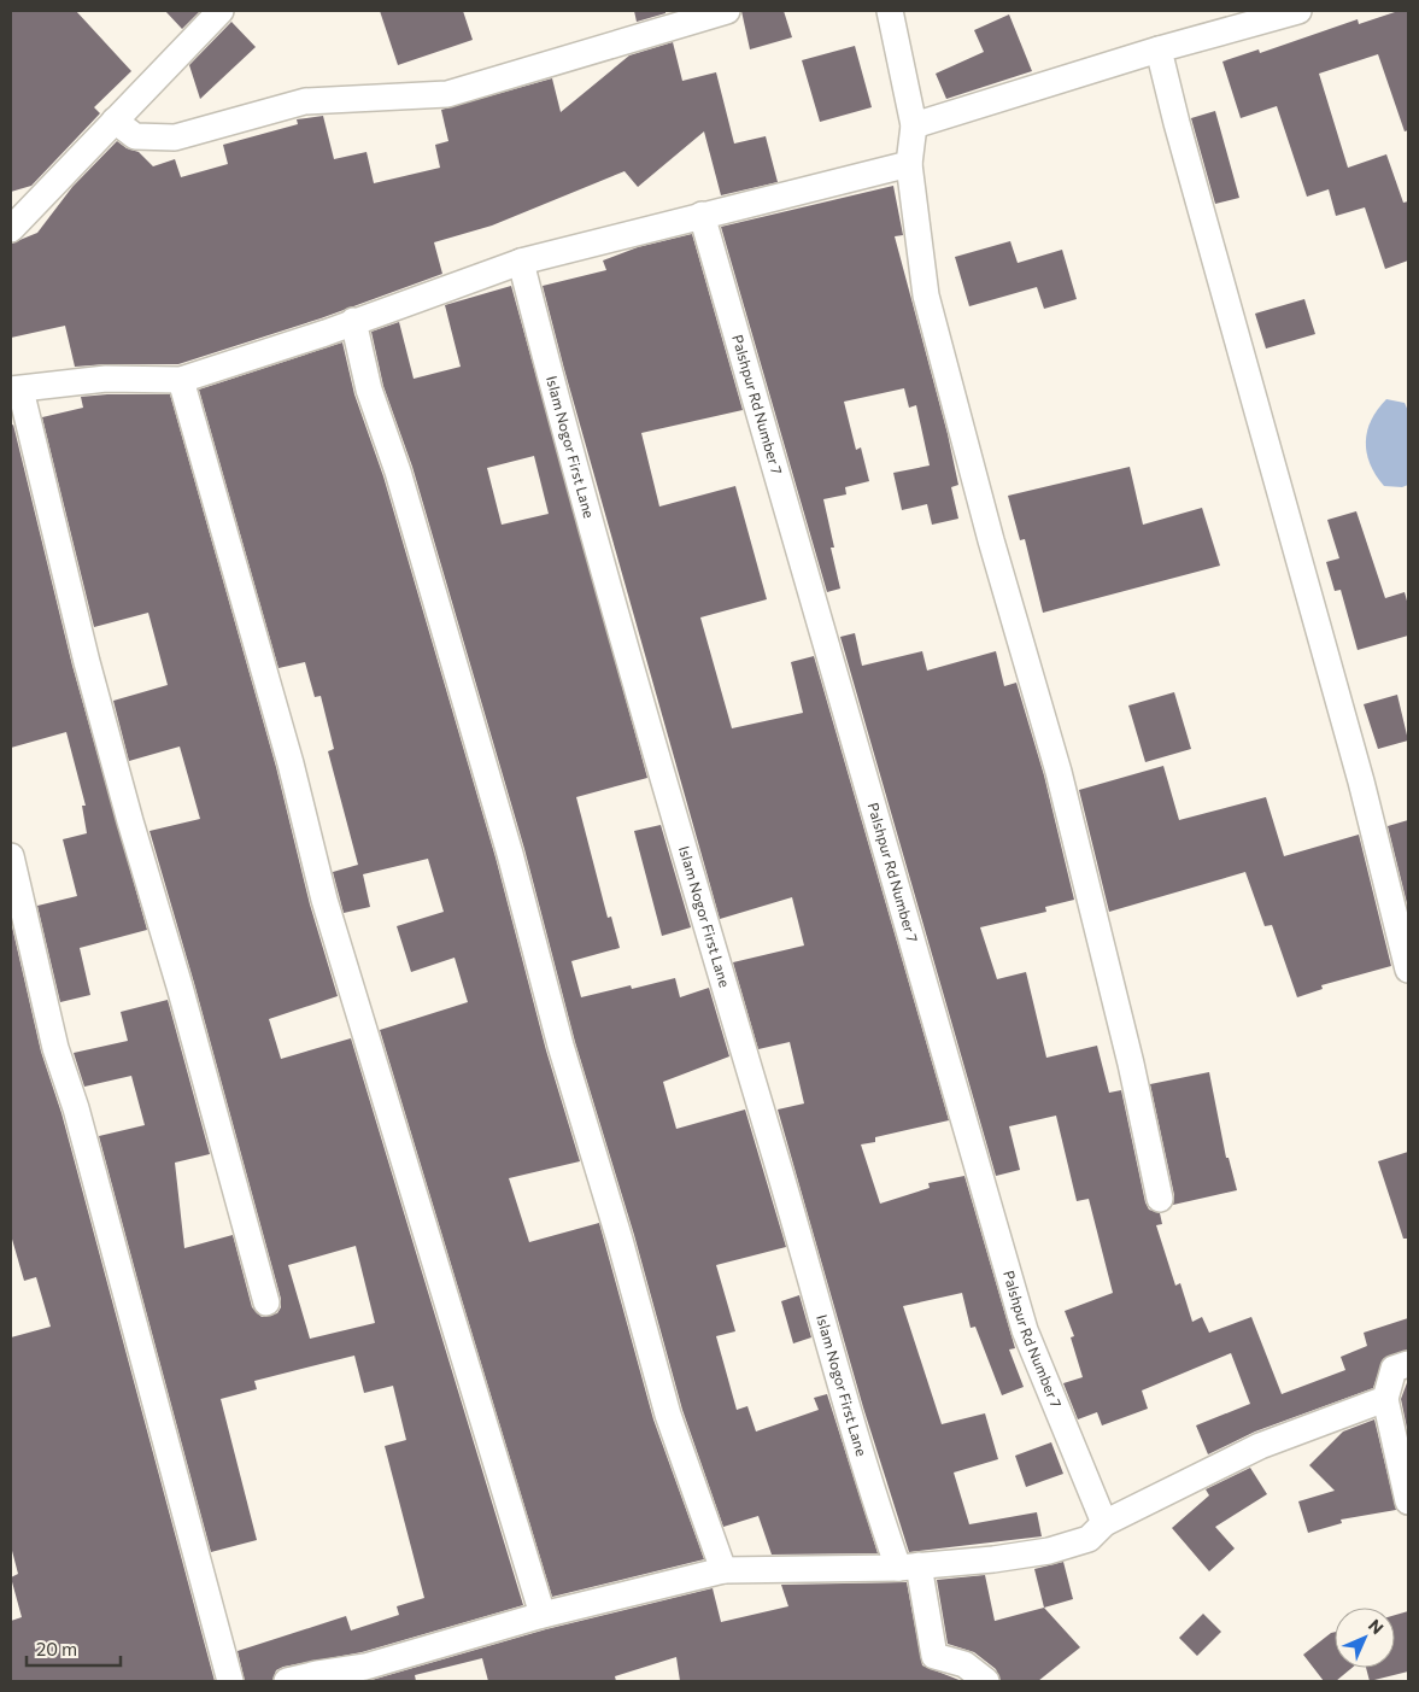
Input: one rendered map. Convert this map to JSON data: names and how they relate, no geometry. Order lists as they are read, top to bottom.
{
  "streets": {
    "street": ["Palshpur Rd Number 7", "Islam Nogor First Lane"]
  },
  "scale_bar": "20 m",
  "north": "top right"
}
